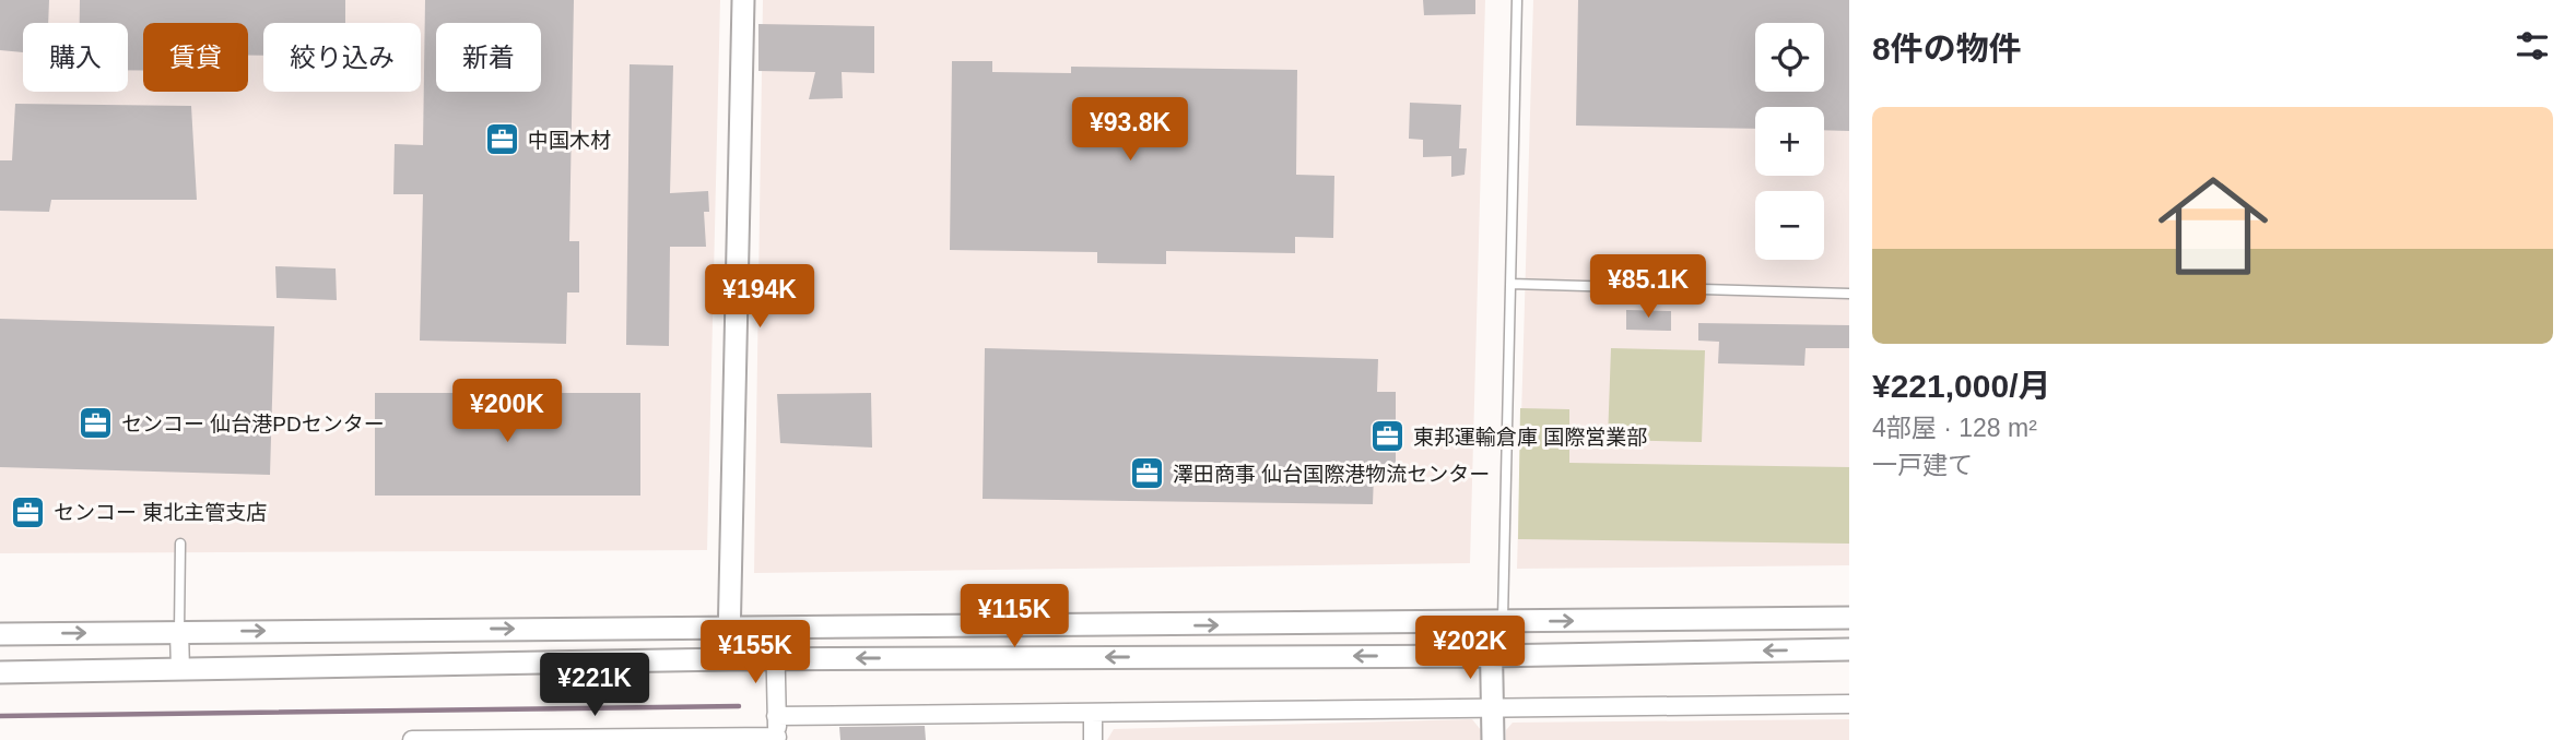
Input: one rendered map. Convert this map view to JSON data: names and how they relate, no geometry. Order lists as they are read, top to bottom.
{
  "places": {
    "office": [
      "中国木材",
      "センコー 仙台港PDセンター",
      "東邦運輸倉庫 国際営業部",
      "澤田商事 仙台国際港物流センター",
      "センコー 東北主管支店"
    ]
  },
  "page": {
    "heading": "8件の物件",
    "map_buttons": ["+", "−"],
    "chip": [
      "購入",
      "賃貸",
      "絞り込み",
      "新着"
    ],
    "list": [
      {
        "name": "¥221,000/月",
        "note": "4部屋 · 128 m² · 一戸建て"
      }
    ],
    "price": [
      "¥93.8K",
      "¥85.1K",
      "¥194K",
      "¥200K",
      "¥115K",
      "¥202K",
      "¥155K",
      "¥221K"
    ]
  }
}
